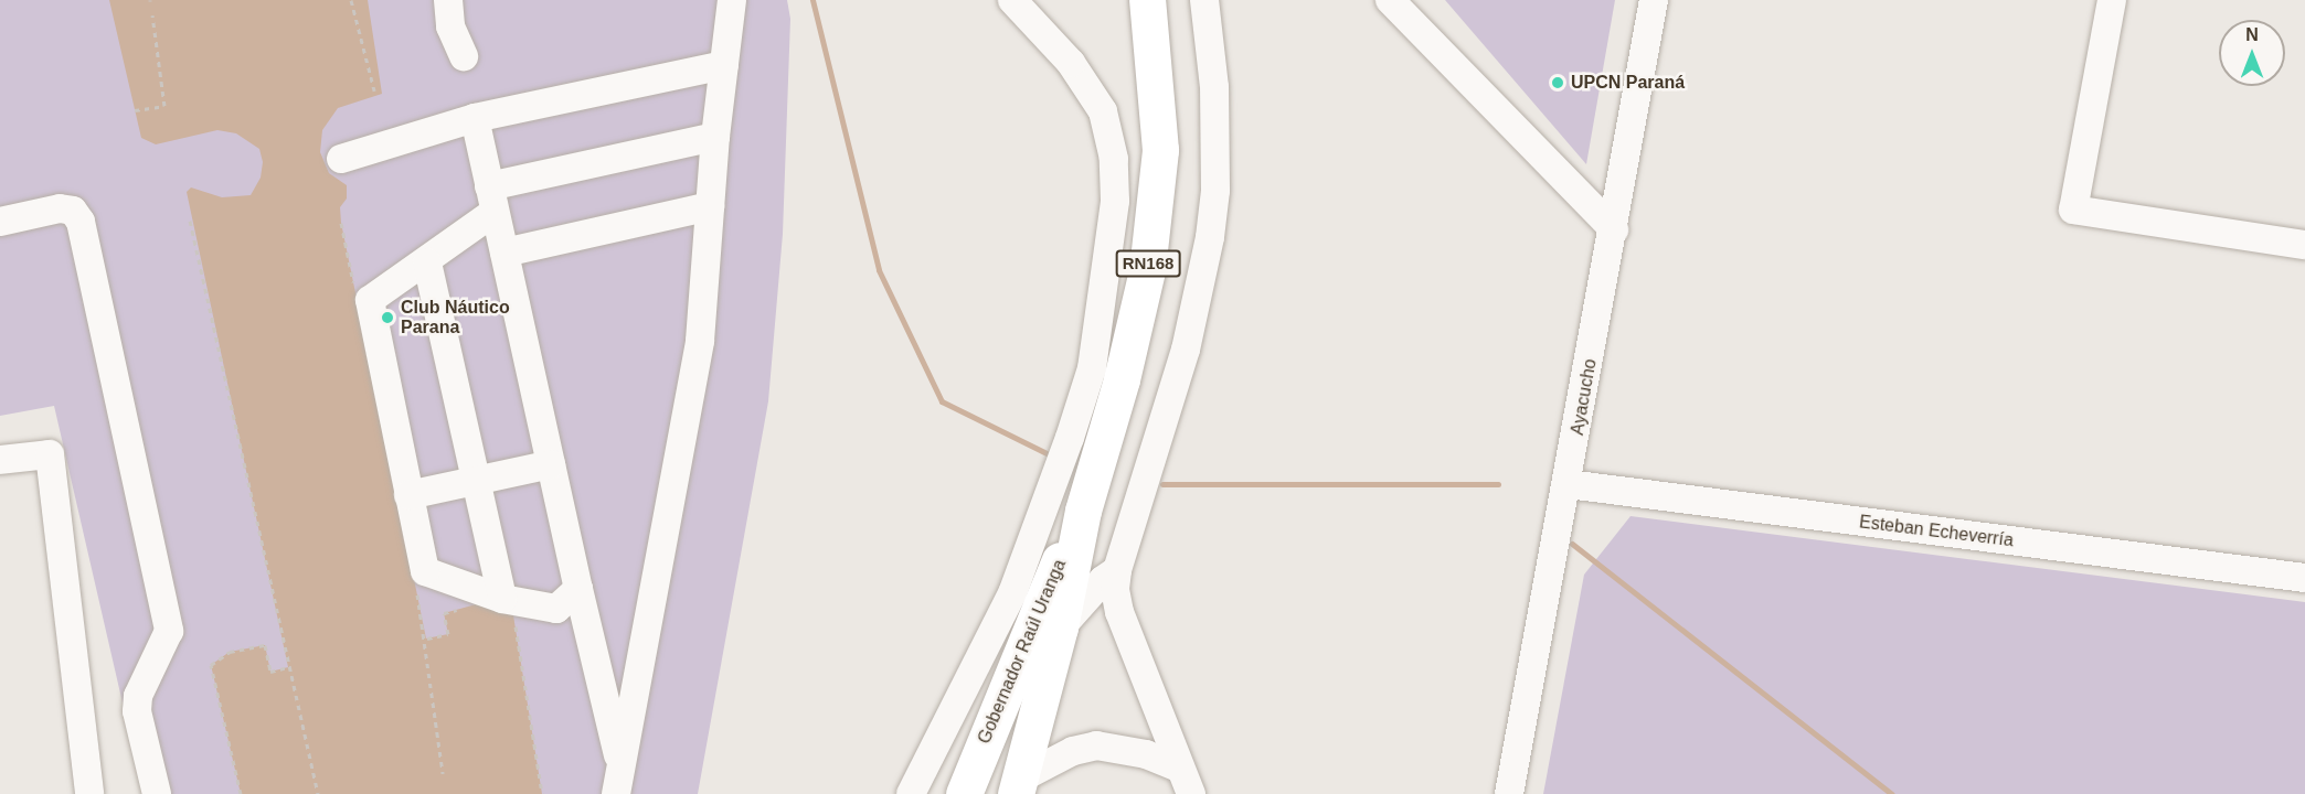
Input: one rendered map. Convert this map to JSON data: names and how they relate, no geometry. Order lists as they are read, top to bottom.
{
  "streets": {
    "highway": ["RN168", "Gobernador Raúl Uranga"],
    "street": ["Ayacucho", "Esteban Echeverría"]
  },
  "crossings": [
    ["Ayacucho", "Esteban Echeverría"]
  ],
  "places": ["UPCN Paraná", "Club Náutico Parana"],
  "north": "top"
}
